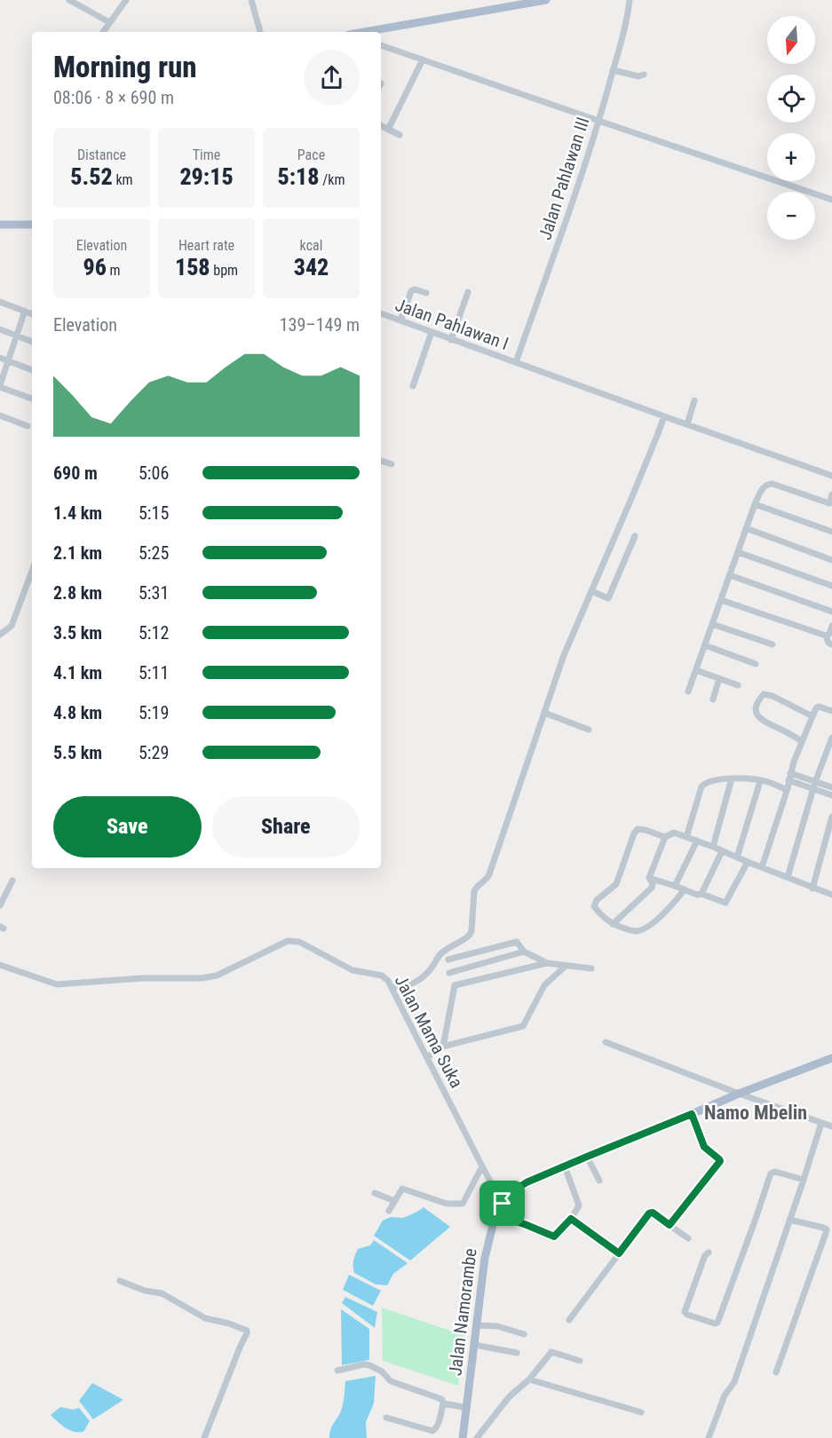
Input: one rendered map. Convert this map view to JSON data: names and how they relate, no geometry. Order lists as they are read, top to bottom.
{
  "streets": {
    "main road": ["Jalan Namorambe"],
    "street": ["Jalan Pahlawan III", "Jalan Pahlawan I", "Jalan Mama Suka"]
  },
  "crossings": [
    ["Jalan Pahlawan III", "Jalan Pahlawan I"],
    ["Jalan Mama Suka", "Jalan Namorambe"]
  ],
  "districts": ["Namo Mbelin"],
  "north": "bottom",
  "page": {
    "map_buttons": ["+", "−"],
    "heading": ["Morning run", "08:06 · 8 × 690 m"],
    "stats": [
      ["Distance", "5.52 km"],
      ["Time", "29:15"],
      ["Pace", "5:18 /km"],
      ["Elevation", "96 m"],
      ["Heart rate", "158 bpm"],
      ["kcal", "342"]
    ],
    "chart": ["Elevation", "139–149 m"],
    "list": [
      {
        "name": "690 m",
        "note": "5:06"
      },
      {
        "name": "1.4 km",
        "note": "5:15"
      },
      {
        "name": "2.1 km",
        "note": "5:25"
      },
      {
        "name": "2.8 km",
        "note": "5:31"
      },
      {
        "name": "3.5 km",
        "note": "5:12"
      },
      {
        "name": "4.1 km",
        "note": "5:11"
      },
      {
        "name": "4.8 km",
        "note": "5:19"
      },
      {
        "name": "5.5 km",
        "note": "5:29"
      }
    ],
    "buttons": ["Save", "Share"]
  }
}
